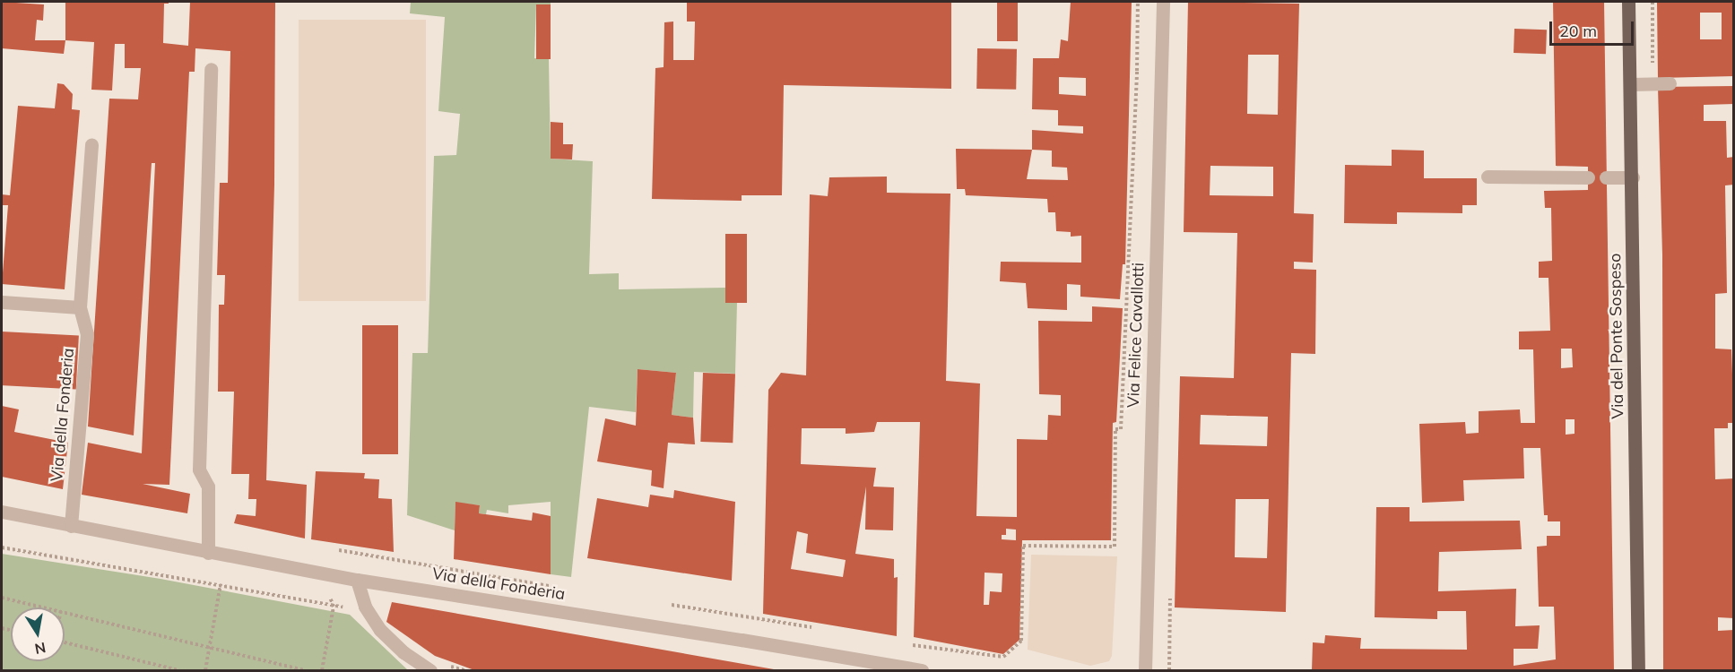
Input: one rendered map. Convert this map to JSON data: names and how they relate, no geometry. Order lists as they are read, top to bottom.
{
  "streets": {
    "main road": ["Via del Ponte Sospeso"],
    "street": ["Via Felice Cavallotti", "Via della Fonderia"]
  },
  "scale_bar": "20 m",
  "north": "bottom"
}
